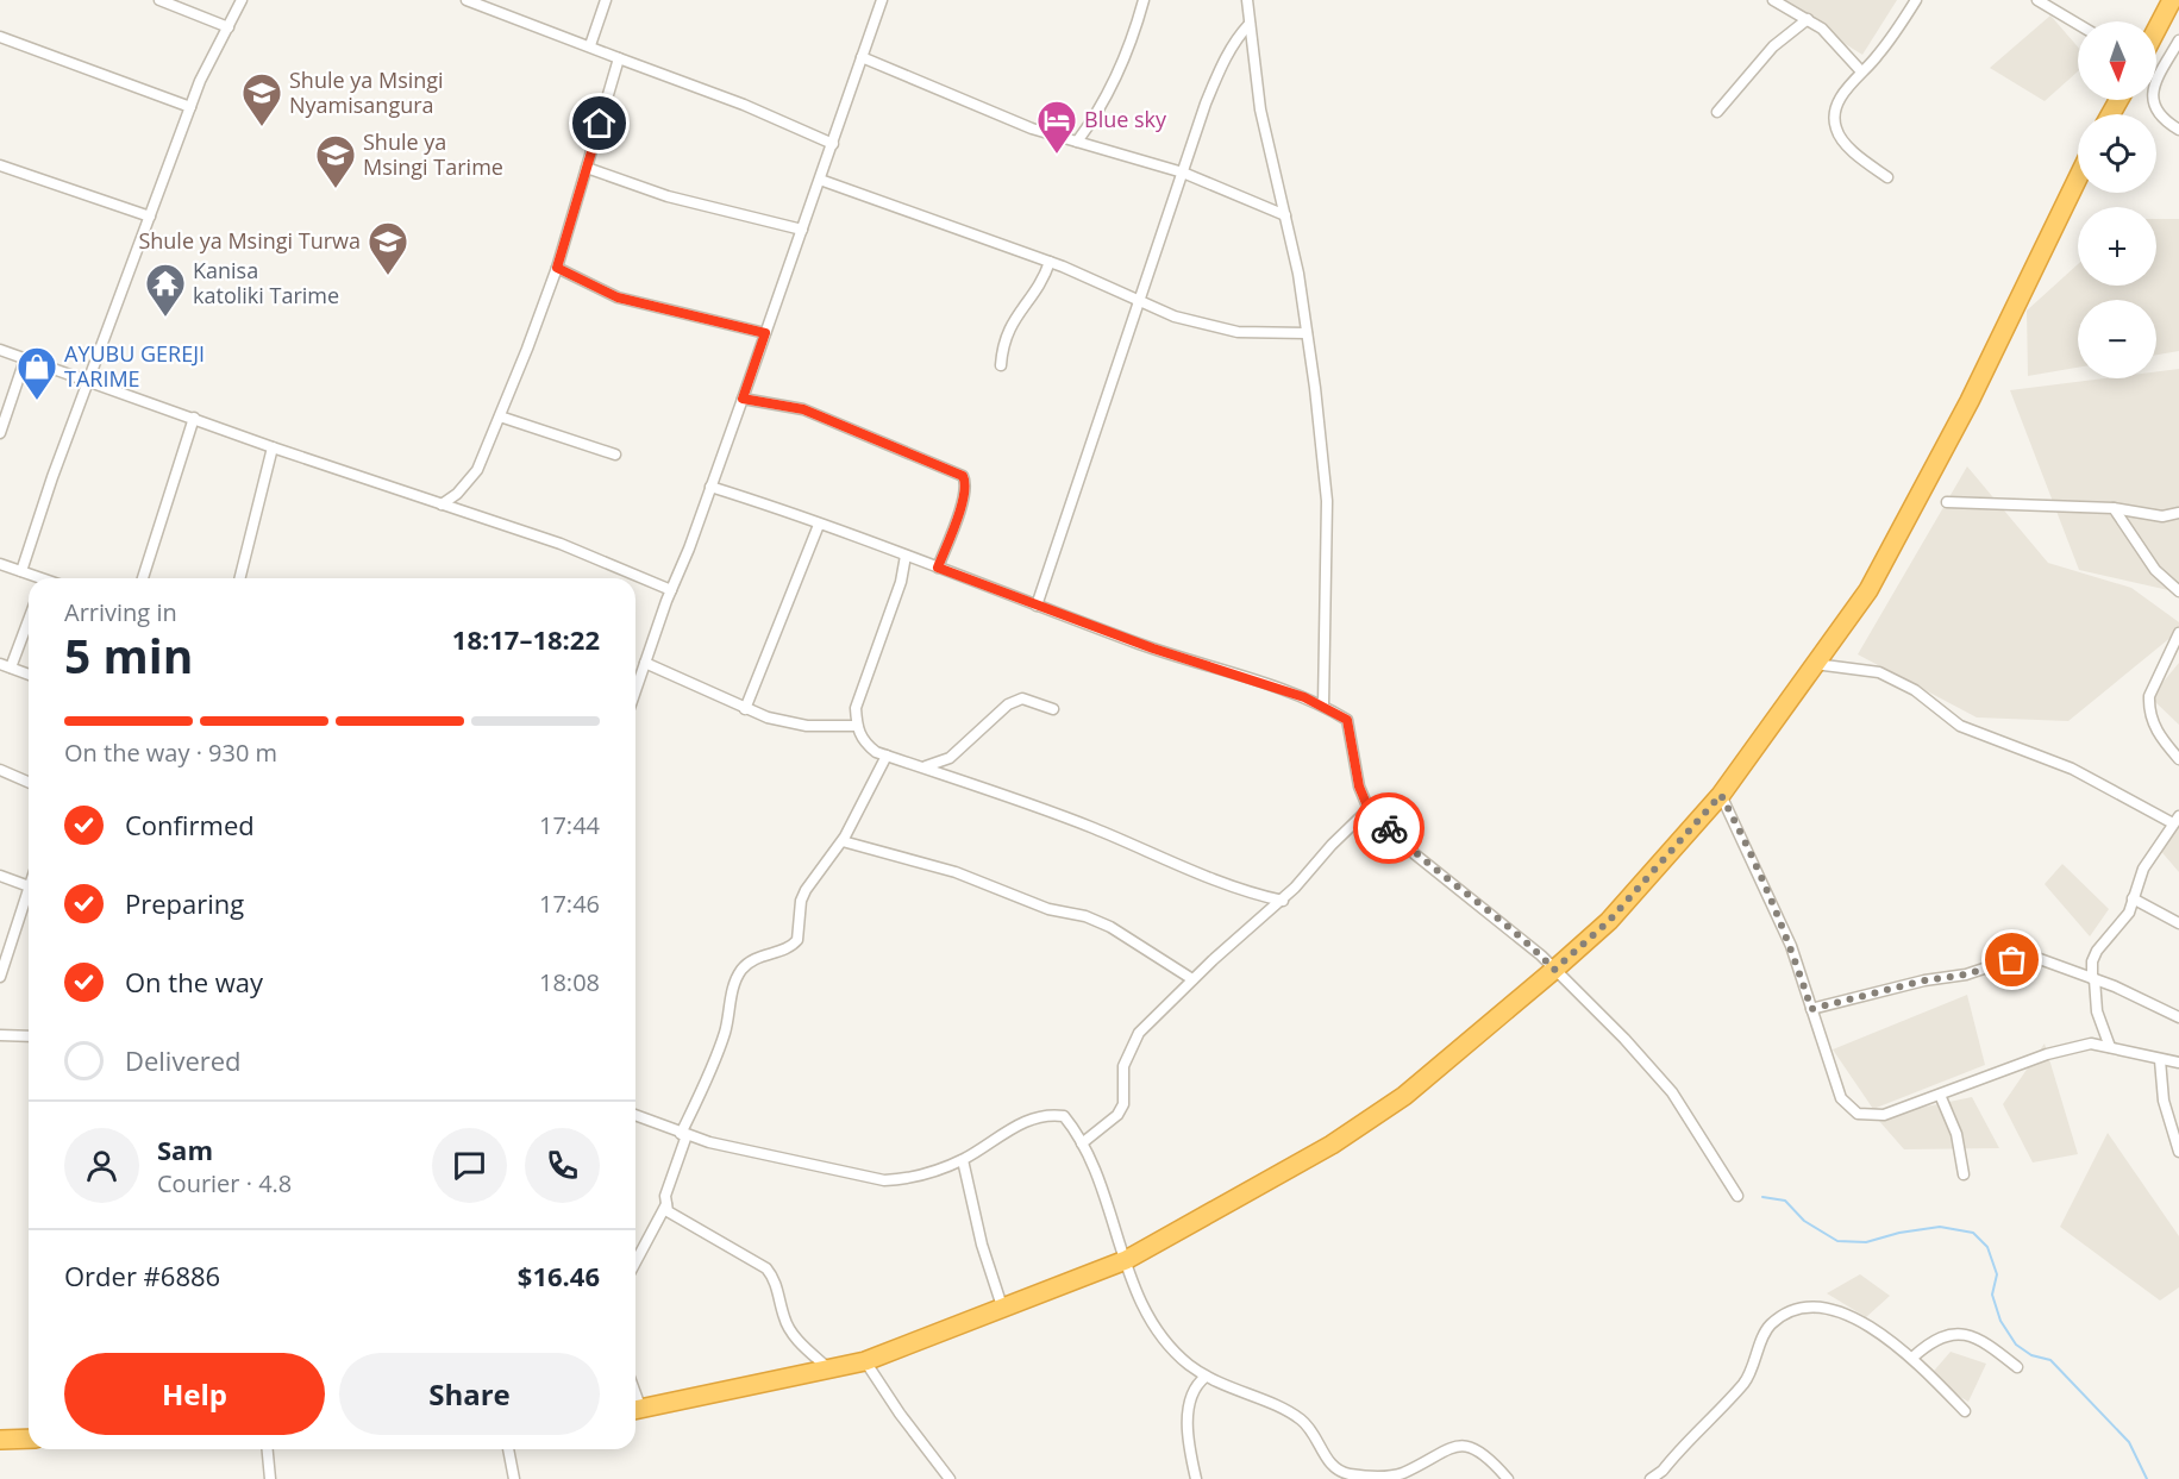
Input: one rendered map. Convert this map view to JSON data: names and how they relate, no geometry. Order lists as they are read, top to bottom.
{
  "places": {
    "school or university": ["Shule ya Msingi Nyamisangura", "Shule ya Msingi Tarime", "Shule ya Msingi Turwa"],
    "hotel": ["Blue sky"],
    "temple": ["Kanisa katoliki Tarime"],
    "shop": ["AYUBU GEREJI TARIME"]
  },
  "north": "bottom",
  "page": {
    "map_buttons": ["+", "−"],
    "heading": ["5 min", "Arriving in", "18:17–18:22"],
    "panel": [
      "Sam",
      "Courier · 4.8",
      "Order #6886",
      "$16.46"
    ],
    "bar": "On the way · 930 m",
    "list": [
      ["Confirmed", "17:44"],
      ["Preparing", "17:46"],
      ["On the way", "18:08"],
      "Delivered"
    ],
    "buttons": ["Help", "Share"]
  }
}
